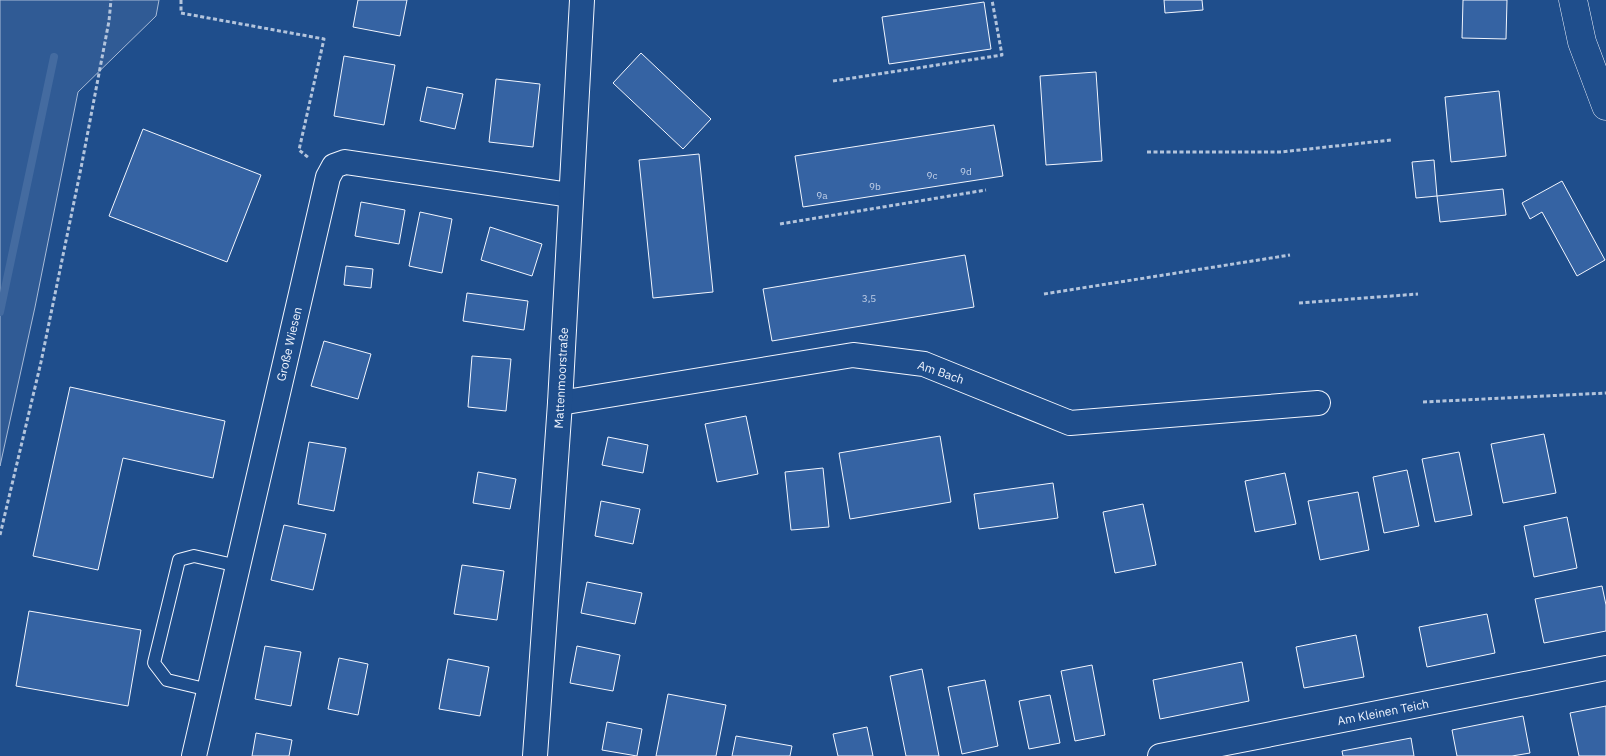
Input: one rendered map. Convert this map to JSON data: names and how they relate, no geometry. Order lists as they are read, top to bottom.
{
  "streets": {
    "street": [
      "Große Wiesen",
      "Am Bach",
      "Mattenmoorstraße",
      "Am Kleinen Teich"
    ]
  },
  "crossings": [
    ["Am Bach", "Mattenmoorstraße"]
  ],
  "house_numbers": [
    "9d",
    "9c",
    "9b",
    "9a",
    "3,5"
  ]
}
